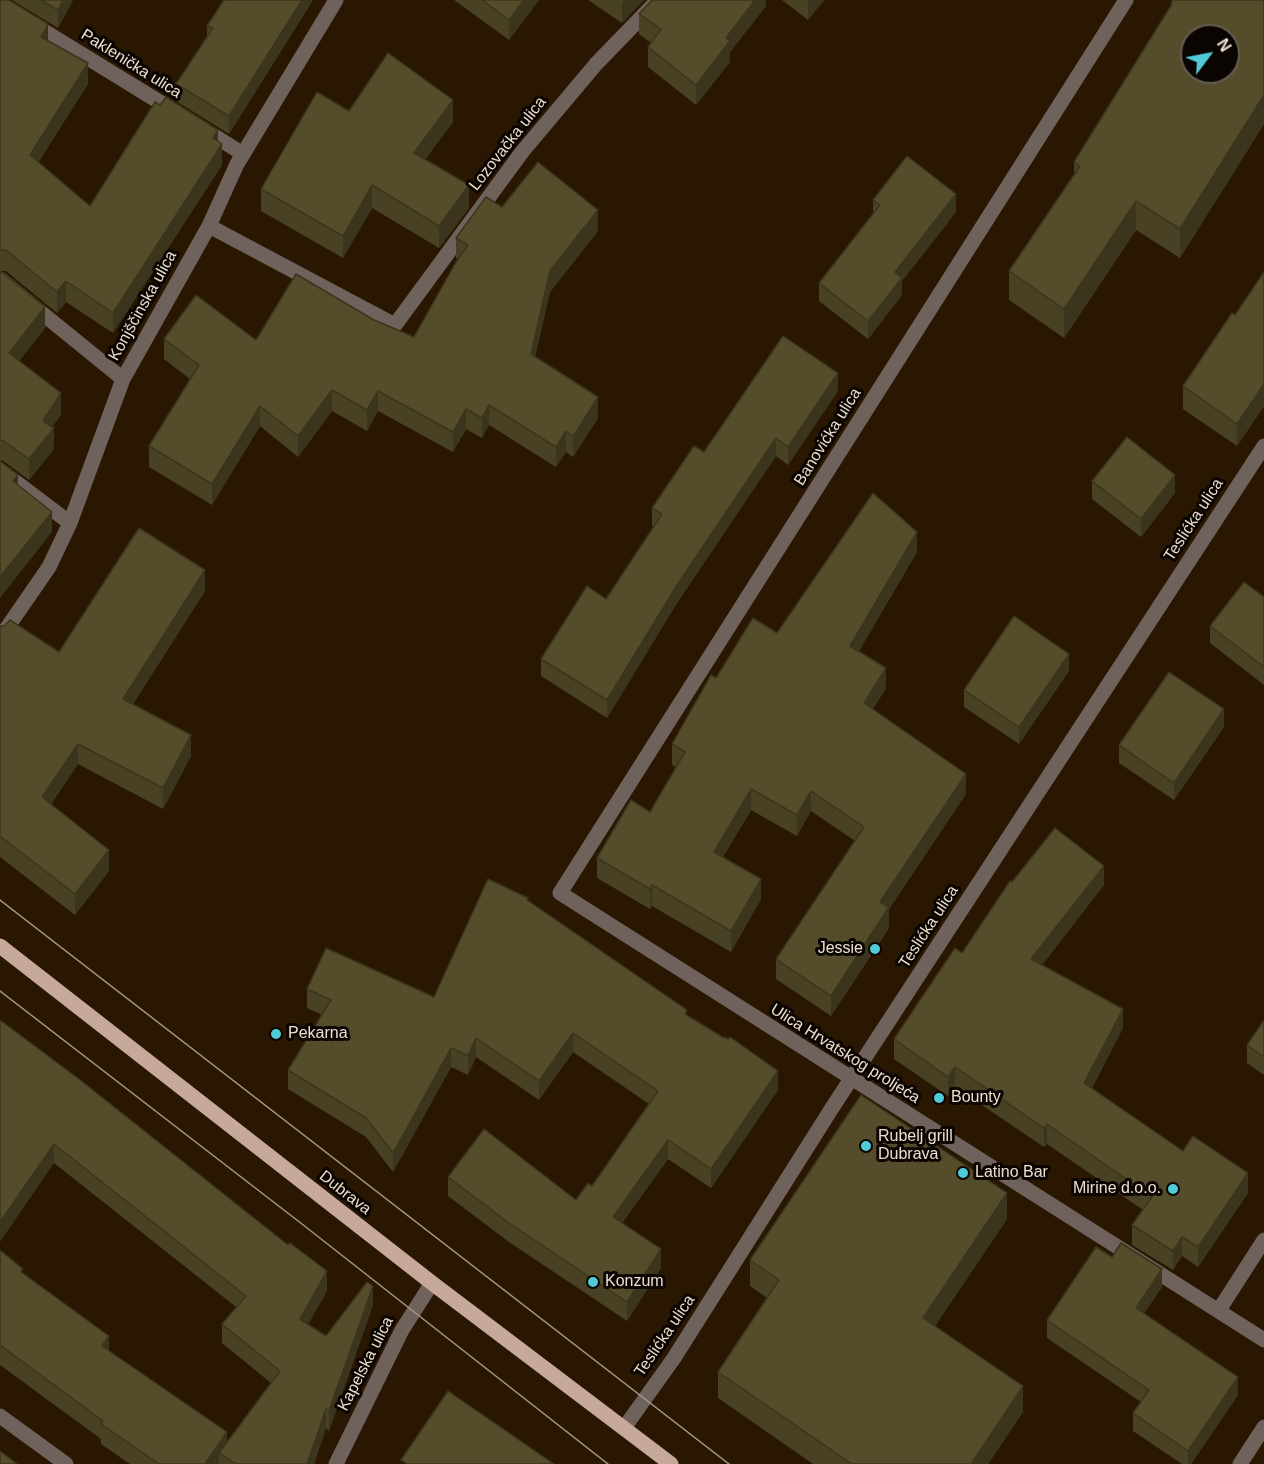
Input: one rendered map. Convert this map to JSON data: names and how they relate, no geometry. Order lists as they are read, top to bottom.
{
  "streets": {
    "main road": ["Dubrava"],
    "street": [
      "Paklenička ulica",
      "Lozovačka ulica",
      "Konjščinska ulica",
      "Banovićka ulica",
      "Teslićka ulica",
      "Ulica Hrvatskog proljeća",
      "Kapelska ulica"
    ]
  },
  "crossings": [
    ["Paklenička ulica", "Konjščinska ulica"],
    ["Lozovačka ulica", "Konjščinska ulica"],
    ["Banovićka ulica", "Ulica Hrvatskog proljeća"],
    ["Teslićka ulica", "Ulica Hrvatskog proljeća"],
    ["Teslićka ulica", "Dubrava"],
    ["Dubrava", "Kapelska ulica"]
  ],
  "places": [
    "Jessie",
    "Pekarna",
    "Bounty",
    "Rubelj grill Dubrava",
    "Latino Bar",
    "Mirine d.o.o.",
    "Konzum"
  ],
  "north": "top right"
}
